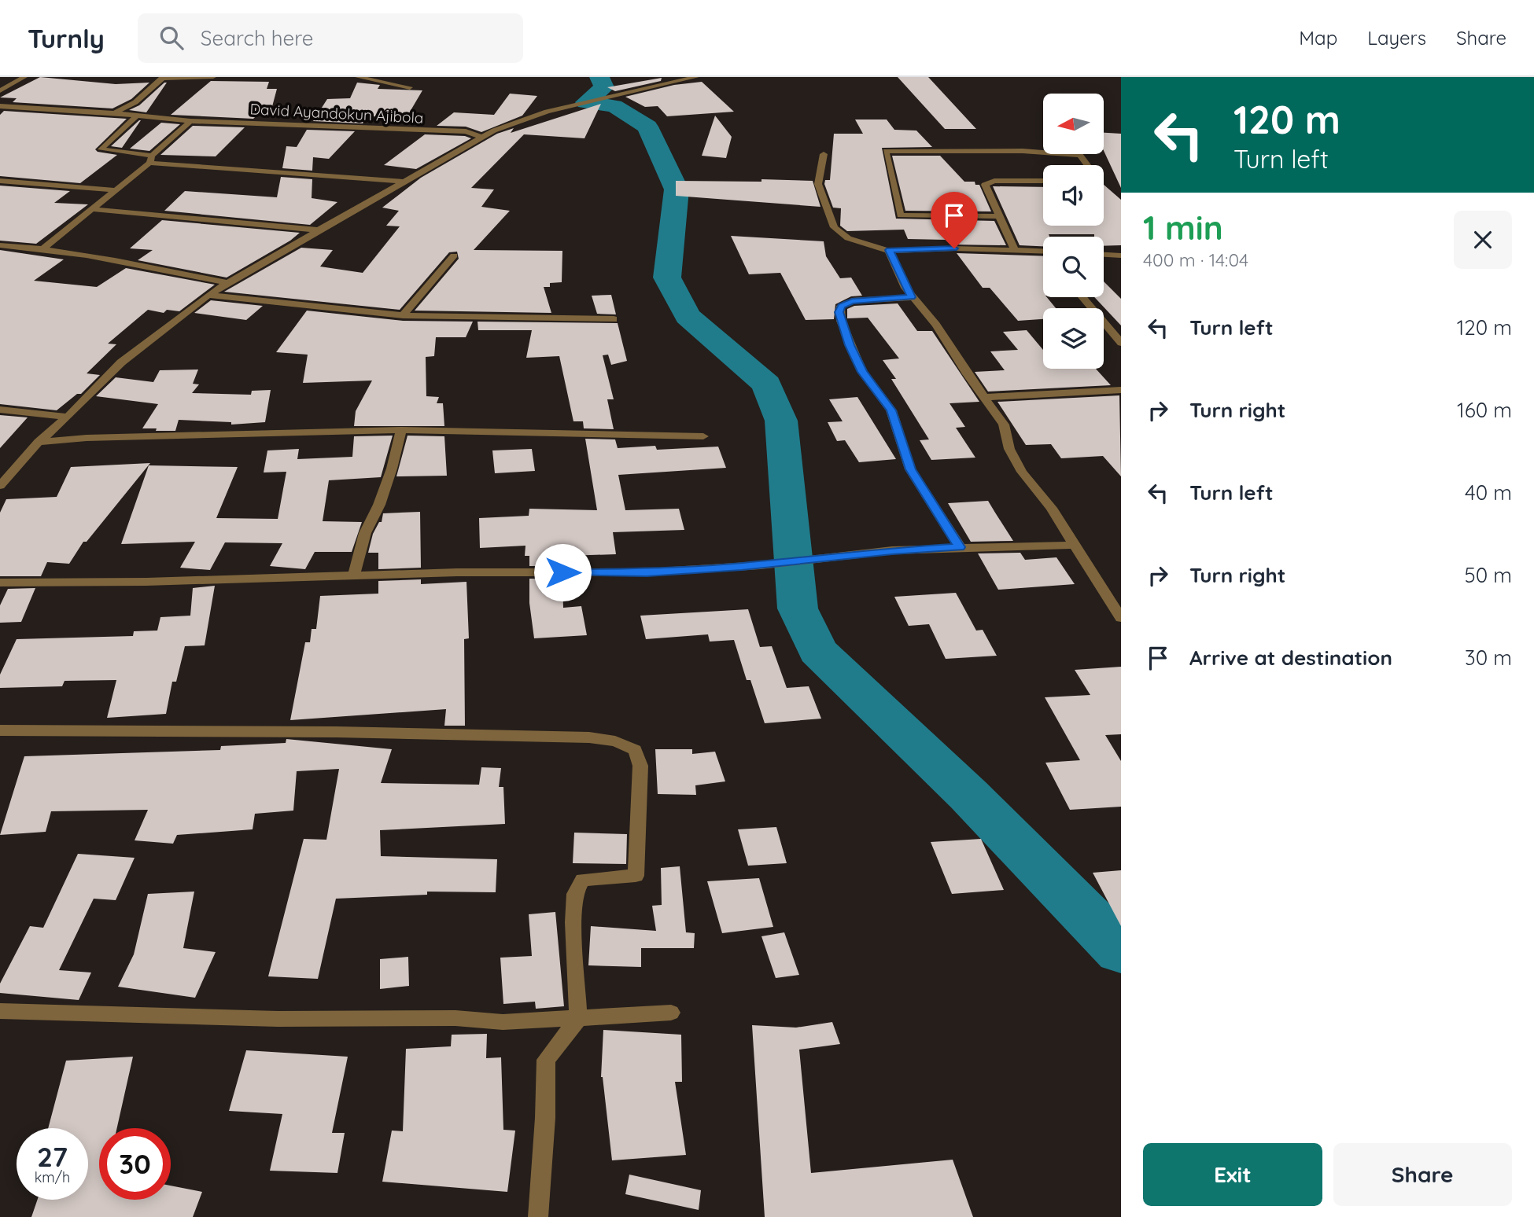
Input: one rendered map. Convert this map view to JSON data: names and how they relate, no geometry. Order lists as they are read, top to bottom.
{
  "streets": {
    "street": ["David Ayandokun Ajibola"]
  },
  "north": "left",
  "page": {
    "header": "Turnly",
    "search": "Search here",
    "nav": ["Map", "Layers", "Share"],
    "turn": ["120 m", "Turn left"],
    "heading": ["1 min", "400 m · 14:04"],
    "list": [
      {
        "name": "Turn left",
        "value": "120 m"
      },
      {
        "name": "Turn right",
        "value": "160 m"
      },
      {
        "name": "Turn left",
        "value": "40 m"
      },
      {
        "name": "Turn right",
        "value": "50 m"
      },
      {
        "name": "Arrive at destination",
        "value": "30 m"
      }
    ],
    "speed": "27 km/h",
    "limit": "30",
    "buttons": ["Exit", "Share"]
  }
}
